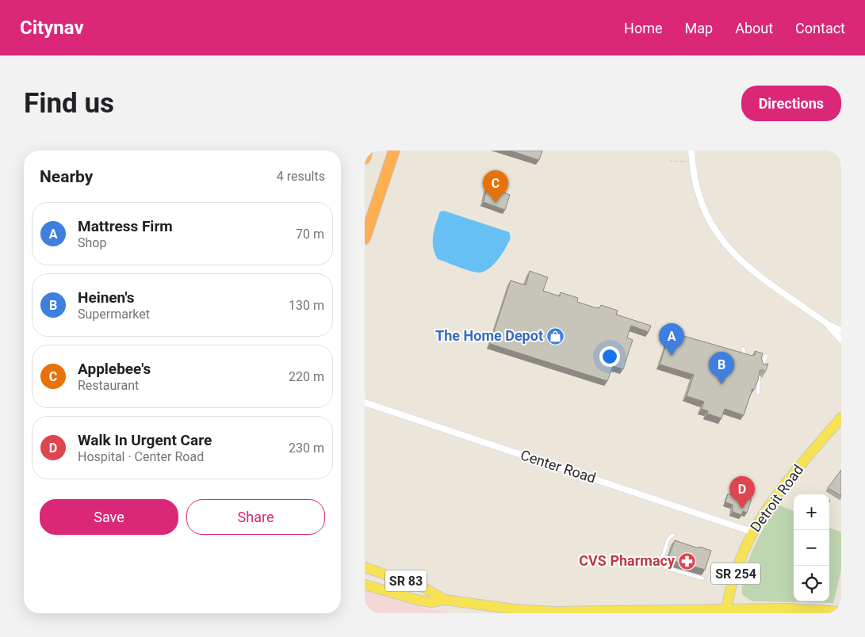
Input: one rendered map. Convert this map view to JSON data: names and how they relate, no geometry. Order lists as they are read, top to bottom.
{
  "streets": {
    "main road": ["Detroit Road", "SR 254", "SR 83"],
    "street": ["Center Road"]
  },
  "crossings": [
    ["Center Road", "Detroit Road"],
    ["Detroit Road", "SR 83"]
  ],
  "places": {
    "shop": ["The Home Depot"],
    "pharmacy": ["CVS Pharmacy"]
  },
  "page": {
    "header": "Citynav",
    "nav": [
      "Home",
      "Map",
      "About",
      "Contact"
    ],
    "buttons": [
      "Directions",
      ["Save", "Share"]
    ],
    "title": "Find us",
    "heading": ["Nearby", "4 results"],
    "pins": [
      "C",
      "A",
      "B",
      "D"
    ],
    "list": [
      {
        "mark": "A",
        "name": "Mattress Firm",
        "note": "Shop",
        "value": "70 m"
      },
      {
        "mark": "B",
        "name": "Heinen's",
        "note": "Supermarket",
        "value": "130 m"
      },
      {
        "mark": "C",
        "name": "Applebee's",
        "note": "Restaurant",
        "value": "220 m"
      },
      {
        "mark": "D",
        "name": "Walk In Urgent Care",
        "note": "Hospital · Center Road",
        "value": "230 m"
      }
    ],
    "map_buttons": ["+", "−"]
  }
}
